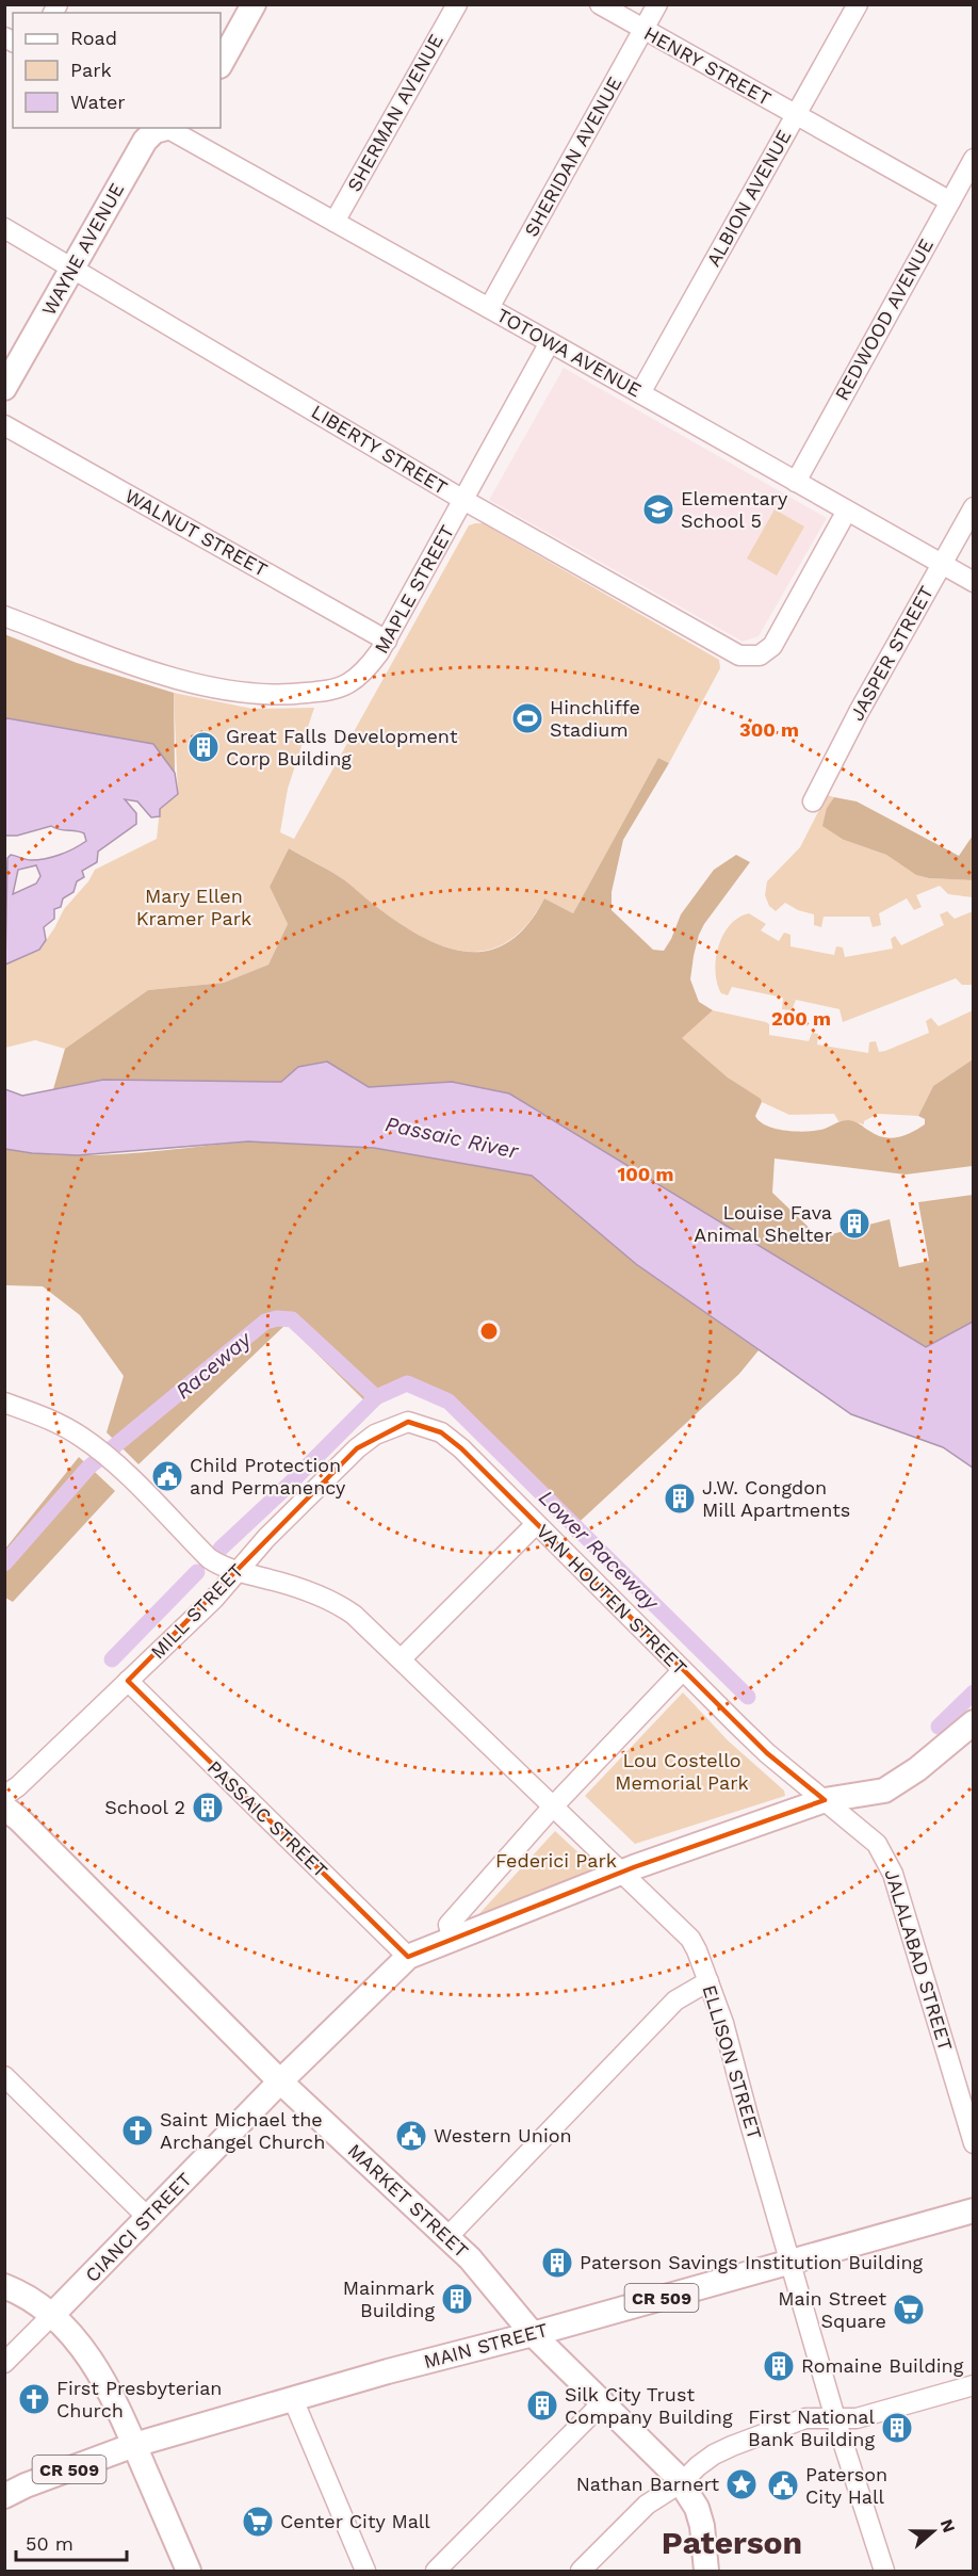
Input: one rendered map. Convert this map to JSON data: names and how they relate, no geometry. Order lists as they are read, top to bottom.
{
  "streets": {
    "main road": [
      "WAYNE AVENUE",
      "MARKET STREET",
      "CIANCI STREET",
      "CR 509",
      "MAIN STREET"
    ],
    "street": [
      "HENRY STREET",
      "SHERMAN AVENUE",
      "SHERIDAN AVENUE",
      "ALBION AVENUE",
      "REDWOOD AVENUE",
      "TOTOWA AVENUE",
      "LIBERTY STREET",
      "WALNUT STREET",
      "MAPLE STREET",
      "JASPER STREET",
      "VAN HOUTEN STREET",
      "MILL STREET",
      "PASSAIC STREET",
      "JALALABAD STREET",
      "ELLISON STREET"
    ]
  },
  "crossings": [
    ["HENRY STREET", "SHERIDAN AVENUE"],
    ["HENRY STREET", "ALBION AVENUE"],
    ["HENRY STREET", "REDWOOD AVENUE"],
    ["SHERMAN AVENUE", "TOTOWA AVENUE"],
    ["SHERIDAN AVENUE", "TOTOWA AVENUE"],
    ["ALBION AVENUE", "TOTOWA AVENUE"],
    ["WAYNE AVENUE", "LIBERTY STREET"],
    ["REDWOOD AVENUE", "TOTOWA AVENUE"],
    ["TOTOWA AVENUE", "LIBERTY STREET"],
    ["TOTOWA AVENUE", "MAPLE STREET"],
    ["TOTOWA AVENUE", "JASPER STREET"],
    ["LIBERTY STREET", "MAPLE STREET"],
    ["WALNUT STREET", "MAPLE STREET"],
    ["VAN HOUTEN STREET", "MILL STREET"],
    ["VAN HOUTEN STREET", "JALALABAD STREET"],
    ["MILL STREET", "PASSAIC STREET"],
    ["MILL STREET", "ELLISON STREET"],
    ["PASSAIC STREET", "CIANCI STREET"],
    ["ELLISON STREET", "MAIN STREET"],
    ["MARKET STREET", "CIANCI STREET"],
    ["MARKET STREET", "MAIN STREET"]
  ],
  "districts": ["Paterson"],
  "water": ["Passaic River", "Raceway", "Lower Raceway"],
  "parks": ["Mary Ellen Kramer Park", "Lou Costello Memorial Park", "Federici Park"],
  "places": {
    "school or university": ["Elementary School 5"],
    "sports": ["Hinchliffe Stadium"],
    "building": [
      "Great Falls Development Corp Building",
      "Louise Fava Animal Shelter",
      "J.W. Congdon Mill Apartments",
      "School 2",
      "Paterson Savings Institution Building",
      "Mainmark Building",
      "Romaine Building",
      "Silk City Trust Company Building",
      "First National Bank Building"
    ],
    "public building": ["Child Protection and Permanency", "Western Union", "Paterson City Hall"],
    "church": ["Saint Michael the Archangel Church", "First Presbyterian Church"],
    "supermarket": ["Main Street Square", "Center City Mall"],
    "place": ["Nathan Barnert"]
  },
  "legend": ["Road", "Park", "Water"],
  "scale_bar": "50 m",
  "north": "right",
  "rings": ["300 m", "200 m", "100 m"]
}
